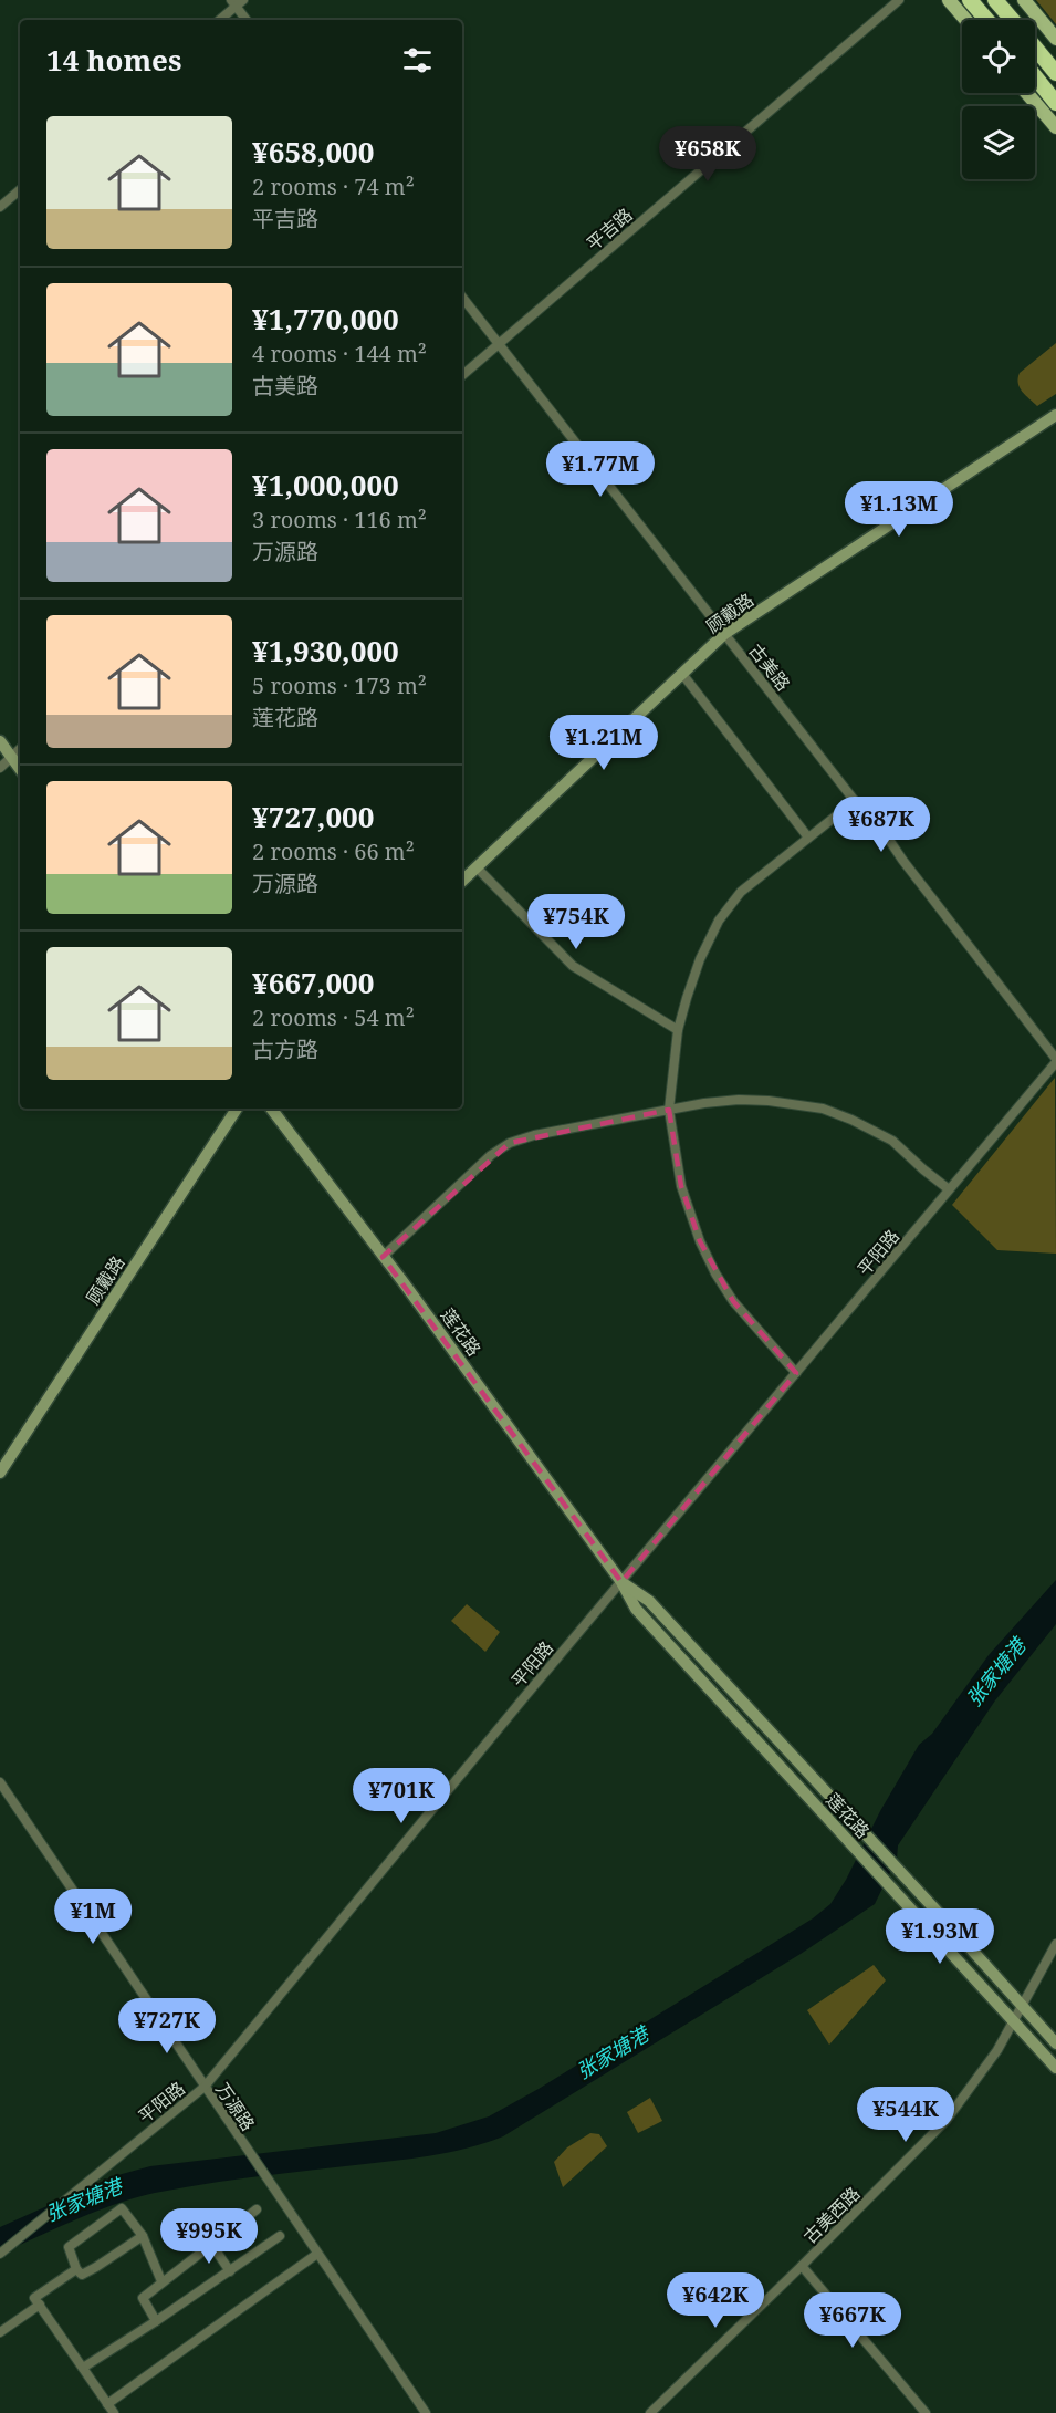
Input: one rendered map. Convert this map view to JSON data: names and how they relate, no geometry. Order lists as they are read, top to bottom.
{
  "streets": {
    "main road": ["顾戴路", "莲花路"],
    "street": [
      "平吉路",
      "古美路",
      "平阳路",
      "万源路",
      "古美西路"
    ]
  },
  "crossings": [
    ["平吉路", "古美路"],
    ["顾戴路", "古美路"],
    ["古美路", "平阳路"],
    ["平阳路", "莲花路"],
    ["平阳路", "万源路"],
    ["莲花路", "古美西路"]
  ],
  "water": ["张家塘港"],
  "page": {
    "heading": "14 homes",
    "list": [
      {
        "name": "¥658,000",
        "note": "2 rooms · 74 m² · 平吉路"
      },
      {
        "name": "¥1,770,000",
        "note": "4 rooms · 144 m² · 古美路"
      },
      {
        "name": "¥1,000,000",
        "note": "3 rooms · 116 m² · 万源路"
      },
      {
        "name": "¥1,930,000",
        "note": "5 rooms · 173 m² · 莲花路"
      },
      {
        "name": "¥727,000",
        "note": "2 rooms · 66 m² · 万源路"
      },
      {
        "name": "¥667,000",
        "note": "2 rooms · 54 m² · 古方路"
      }
    ],
    "price": [
      "¥658K",
      "¥1.77M",
      "¥1.13M",
      "¥1.21M",
      "¥687K",
      "¥754K",
      "¥701K",
      "¥1M",
      "¥1.93M",
      "¥727K",
      "¥544K",
      "¥995K",
      "¥642K",
      "¥667K"
    ]
  }
}
